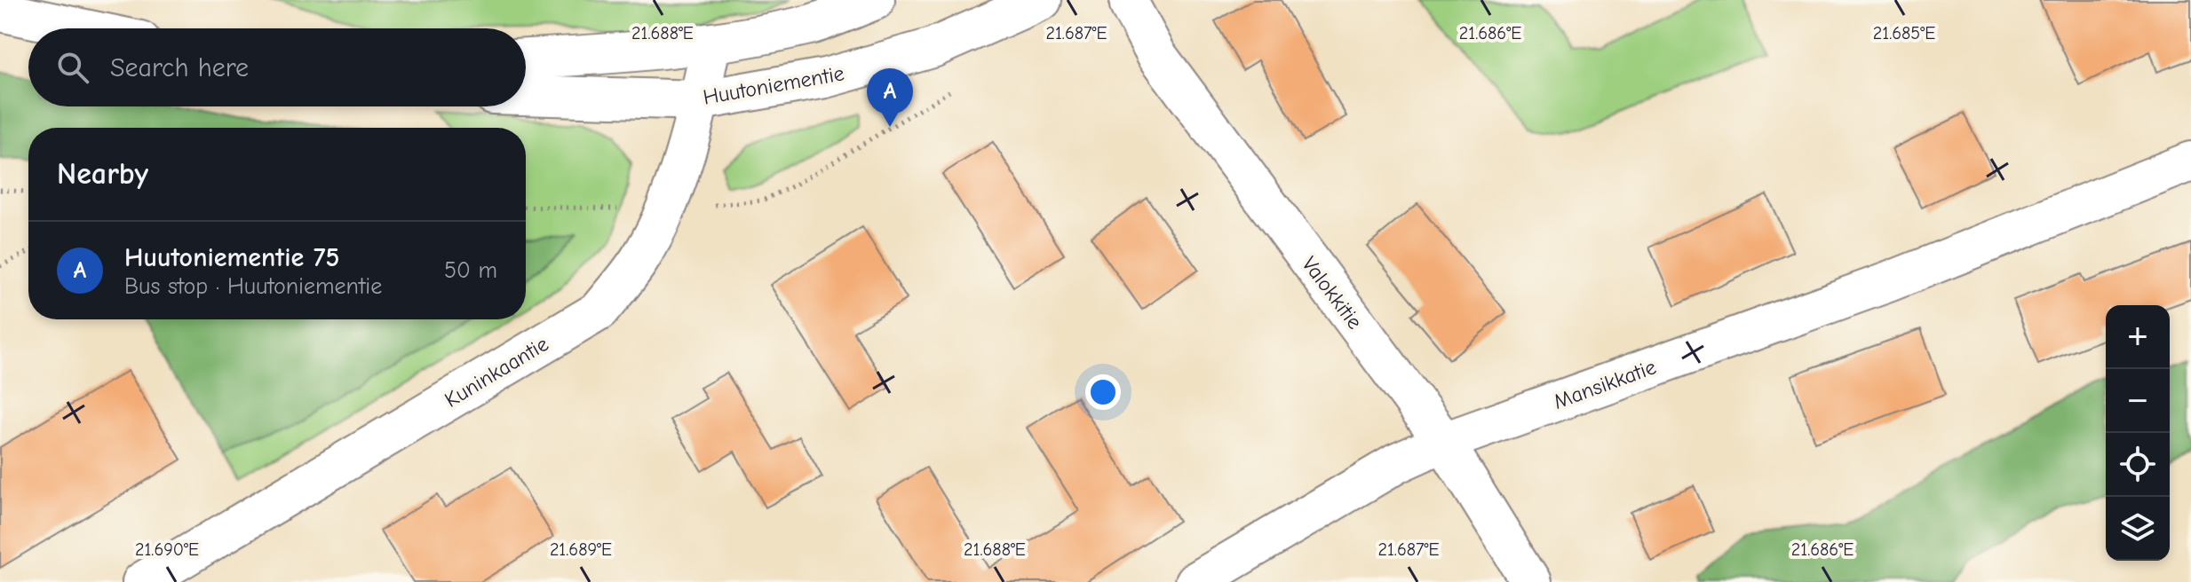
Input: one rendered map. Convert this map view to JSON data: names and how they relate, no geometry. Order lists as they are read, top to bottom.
{
  "streets": {
    "street": [
      "Huutoniementie",
      "Valokkitie",
      "Kuninkaantie",
      "Mansikkatie"
    ]
  },
  "crossings": [
    ["Huutoniementie", "Kuninkaantie"],
    ["Valokkitie", "Mansikkatie"]
  ],
  "page": {
    "search": "Search here",
    "pins": "A",
    "heading": "Nearby",
    "list": [
      {
        "mark": "A",
        "name": "Huutoniementie 75",
        "note": "Bus stop · Huutoniementie",
        "value": "50 m"
      }
    ],
    "map_buttons": ["+", "−"]
  },
  "coordinates": [
    "21.687°E",
    "21.685°E",
    "21.688°E",
    "21.686°E",
    "21.690°E",
    "21.689°E"
  ]
}
